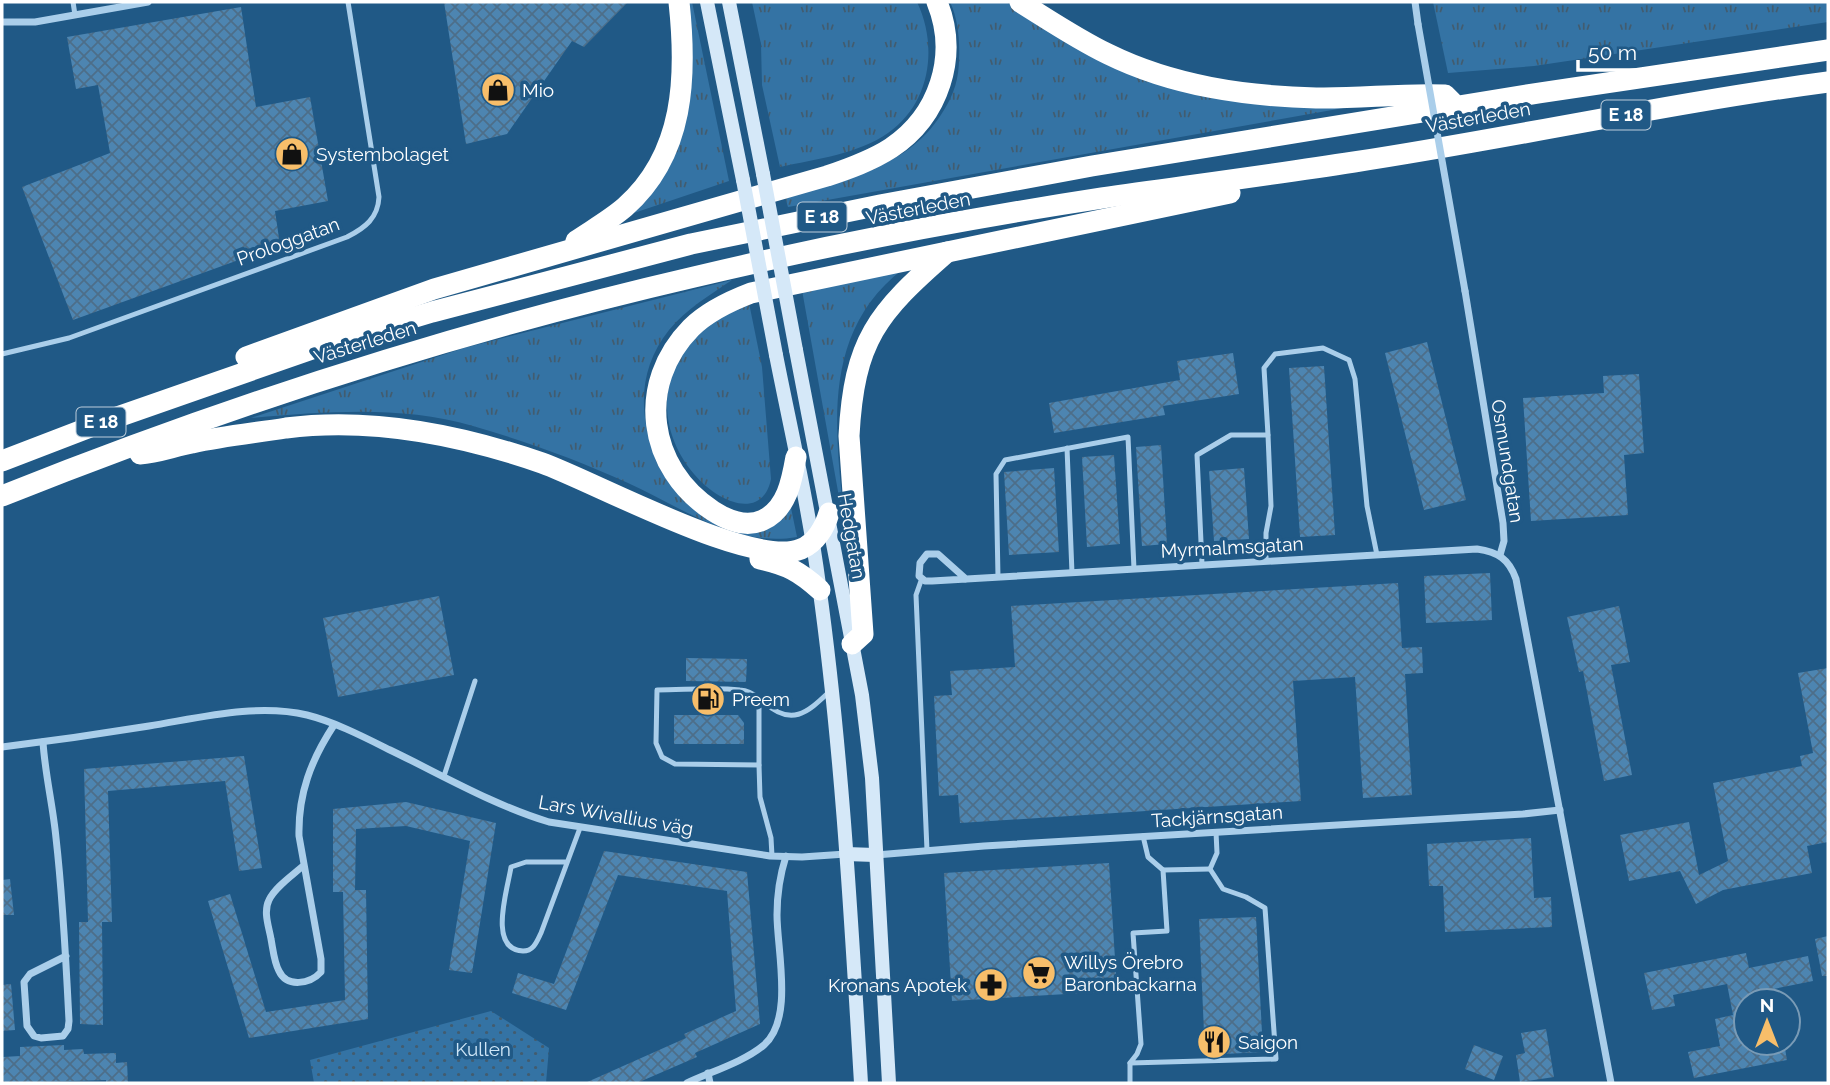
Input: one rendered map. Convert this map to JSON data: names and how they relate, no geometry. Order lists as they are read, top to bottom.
{
  "streets": {
    "highway": ["E 18", "Västerleden"],
    "main road": ["Hedgatan"],
    "street": [
      "Osmundgatan",
      "Myrmalmsgatan",
      "Lars Wivallius väg",
      "Tackjärnsgatan"
    ],
    "lane": ["Prologgatan"]
  },
  "crossings": [
    ["E 18", "Västerleden"],
    ["Osmundgatan", "Myrmalmsgatan"],
    ["Hedgatan", "Tackjärnsgatan"]
  ],
  "parks": ["Kullen"],
  "places": {
    "shop": ["Mio", "Systembolaget"],
    "fuel station": ["Preem"],
    "supermarket": ["Willys Örebro Baronbackarna"],
    "pharmacy": ["Kronans Apotek"],
    "restaurant": ["Saigon"]
  },
  "scale_bar": "50 m",
  "north": "top"
}
